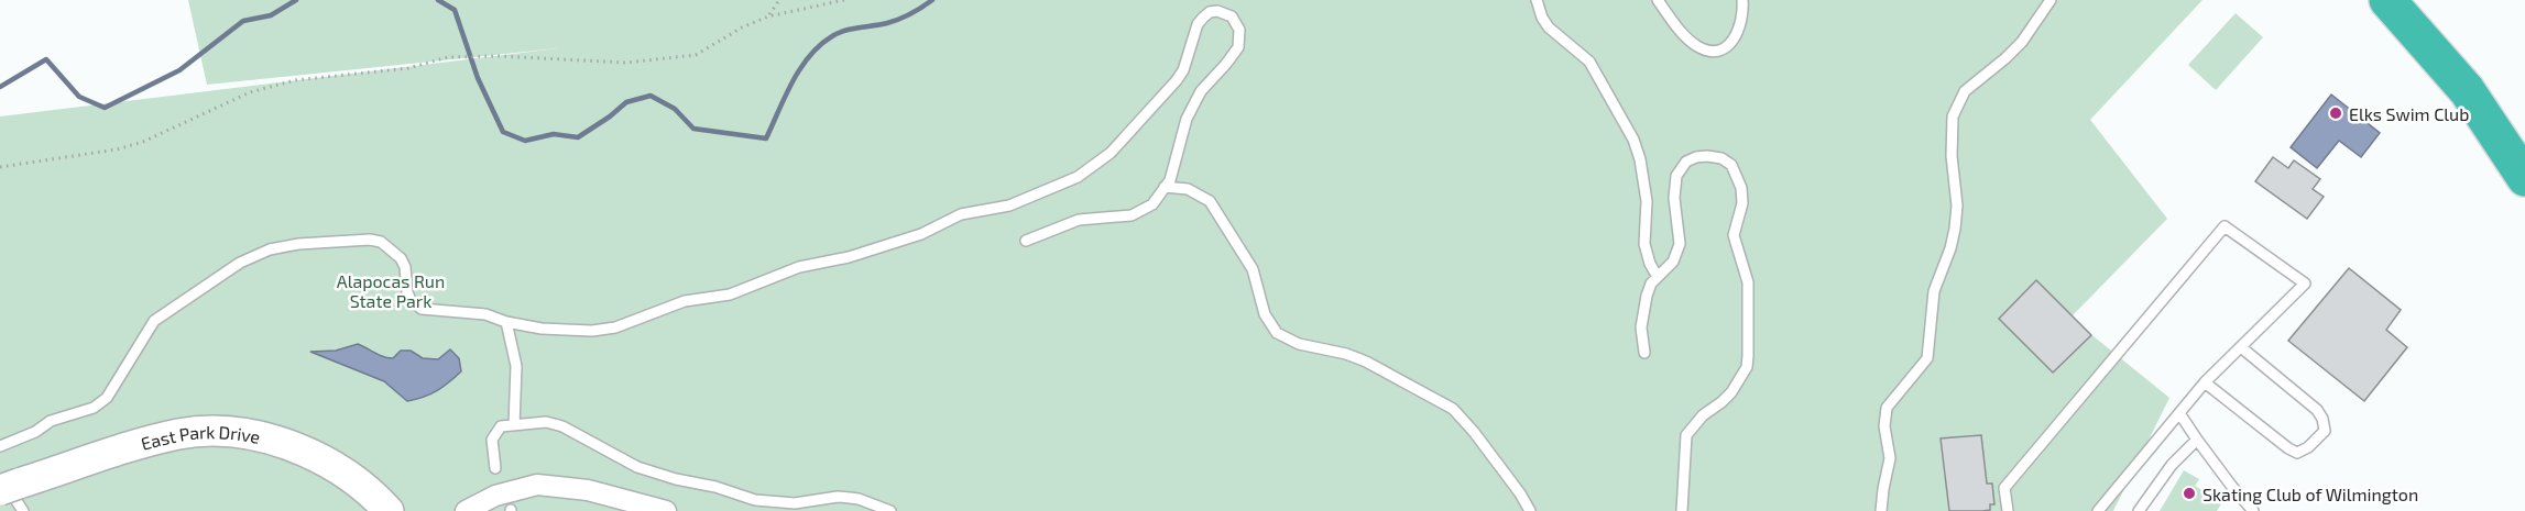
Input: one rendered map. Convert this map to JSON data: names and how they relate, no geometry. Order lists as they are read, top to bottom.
{
  "streets": {
    "street": ["East Park Drive"]
  },
  "parks": ["Alapocas Run State Park"],
  "places": ["Elks Swim Club", "Skating Club of Wilmington"]
}
